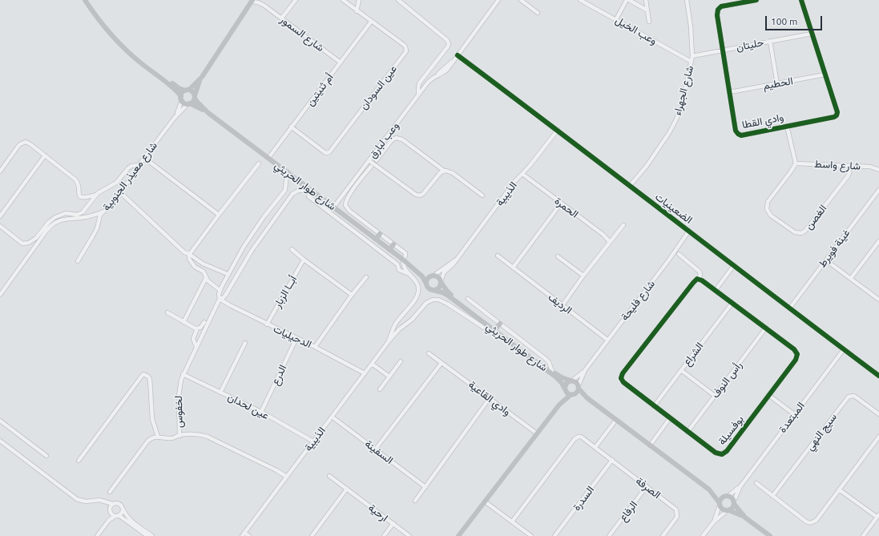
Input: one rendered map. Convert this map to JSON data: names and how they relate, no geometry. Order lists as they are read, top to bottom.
{
  "streets": {
    "street": [
      "وعب الخيل",
      "شارع السمور",
      "حليتان",
      "الحطيم",
      "عين السودان",
      "أم ثنيتين",
      "شارع الجهراء",
      "وادي القطا",
      "وعب لبارق",
      "شارع واسط",
      "شارع معيذر الجنوبية",
      "شارع طوار الحريثي",
      "الذيبية",
      "الحمرة",
      "الضعينيات",
      "الغصن",
      "غينة فويرط",
      "أبــا الزبار",
      "شارع فليحة",
      "الرديف",
      "الدحيليات",
      "الشراع",
      "الدرع",
      "رأس النوف",
      "وادي القاعية",
      "عين لحدان",
      "لخفوس",
      "المبتعدة",
      "بوفسيلة",
      "سيج النهي",
      "السفينة",
      "الصرفة",
      "السدرة",
      "الرفاع",
      "ارحية"
    ]
  },
  "crossings": [
    ["وعب الخيل", "شارع الجهراء"],
    ["شارع السمور", "أم ثنيتين"],
    ["حليتان", "الحطيم"],
    ["حليتان", "شارع الجهراء"],
    ["حليتان", "وادي القطا"],
    ["الحطيم", "وادي القطا"],
    ["عين السودان", "أم ثنيتين"],
    ["أم ثنيتين", "شارع طوار الحريثي"],
    ["شارع الجهراء", "الضعينيات"],
    ["وادي القطا", "شارع واسط"],
    ["وادي القطا", "الغصن"],
    ["وعب لبارق", "شارع طوار الحريثي"],
    ["وعب لبارق", "الضعينيات"],
    ["شارع واسط", "الغصن"],
    ["شارع معيذر الجنوبية", "شارع طوار الحريثي"],
    ["شارع طوار الحريثي", "الذيبية"],
    ["شارع طوار الحريثي", "شارع فليحة"],
    ["شارع طوار الحريثي", "لخفوس"],
    ["الذيبية", "الحمرة"],
    ["الذيبية", "الضعينيات"],
    ["الذيبية", "الدحيليات"],
    ["الذيبية", "عين لحدان"],
    ["الذيبية", "لخفوس"],
    ["الذيبية", "السفينة"],
    ["الضعينيات", "غينة فويرط"],
    ["الضعينيات", "شارع فليحة"],
    ["الضعينيات", "المبتعدة"],
    ["أبــا الزبار", "الدحيليات"],
    ["شارع فليحة", "الرديف"],
    ["الدحيليات", "الدرع"],
    ["الدحيليات", "لخفوس"],
    ["الشراع", "بوفسيلة"],
    ["الدرع", "عين لحدان"],
    ["رأس النوف", "بوفسيلة"],
    ["عين لحدان", "لخفوس"],
    ["الصرفة", "السدرة"],
    ["الصرفة", "الرفاع"]
  ],
  "scale_bar": "100 m"
}
